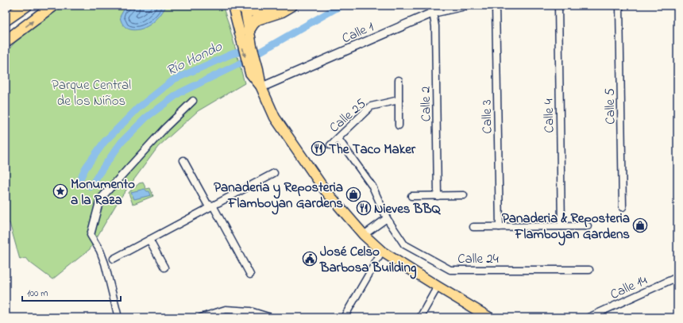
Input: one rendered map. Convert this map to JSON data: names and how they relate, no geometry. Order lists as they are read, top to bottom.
{
  "streets": {
    "street": [
      "Calle 1",
      "Calle 2",
      "Calle 5",
      "Calle 25",
      "Calle 4",
      "Calle 3",
      "Calle 24",
      "Calle 14"
    ]
  },
  "crossings": [
    ["Calle 1", "Calle 2"],
    ["Calle 25", "Calle 24"]
  ],
  "water": ["Río Hondo"],
  "parks": ["Parque Central de los Niños"],
  "places": {
    "restaurant": ["The Taco Maker", "Nieves BBQ"],
    "place": ["Monumento a la Raza"],
    "shop": ["Panaderia y Reposteria Flamboyan Gardens", "Panaderia & Reposteria Flamboyan Gardens"],
    "public building": ["José Celso Barbosa Building"]
  },
  "scale_bar": "100 m"
}
